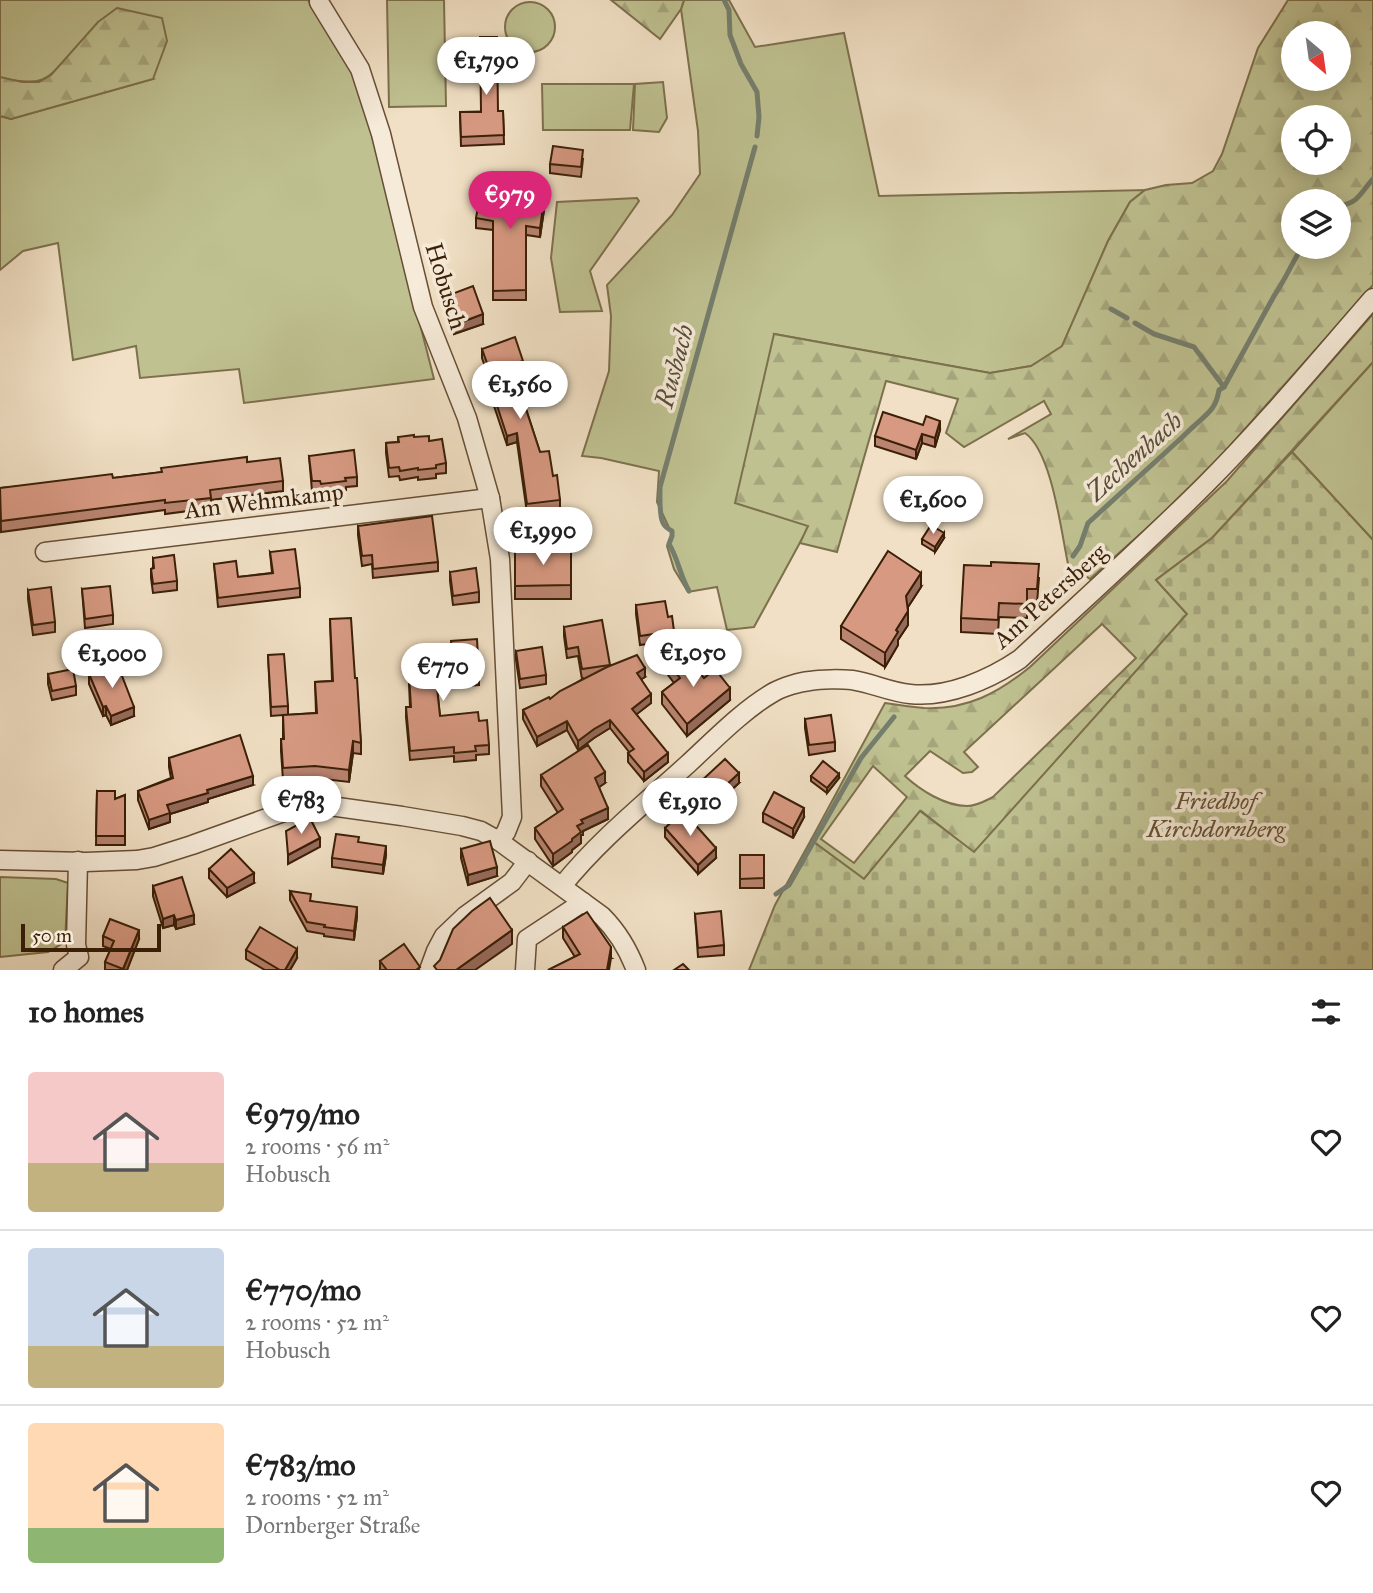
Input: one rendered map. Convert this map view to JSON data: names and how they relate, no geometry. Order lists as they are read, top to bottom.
{
  "streets": {
    "street": ["Hobusch", "Am Wehmkamp", "Am Petersberg"]
  },
  "crossings": [
    ["Hobusch", "Am Wehmkamp"]
  ],
  "water": ["Rusbach", "Zechenbach"],
  "parks": ["Friedhof Kirchdornberg"],
  "scale_bar": "50 m",
  "north": "bottom right",
  "page": {
    "price": [
      "€1,790",
      "€979",
      "€1,560",
      "€1,600",
      "€1,990",
      "€1,050",
      "€1,000",
      "€770",
      "€783",
      "€1,910"
    ],
    "scale": "50 m",
    "heading": "10 homes",
    "list": [
      {
        "name": "€979/mo",
        "note": "2 rooms · 56 m² · Hobusch"
      },
      {
        "name": "€770/mo",
        "note": "2 rooms · 52 m² · Hobusch"
      },
      {
        "name": "€783/mo",
        "note": "2 rooms · 52 m² · Dornberger Straße"
      }
    ]
  }
}
